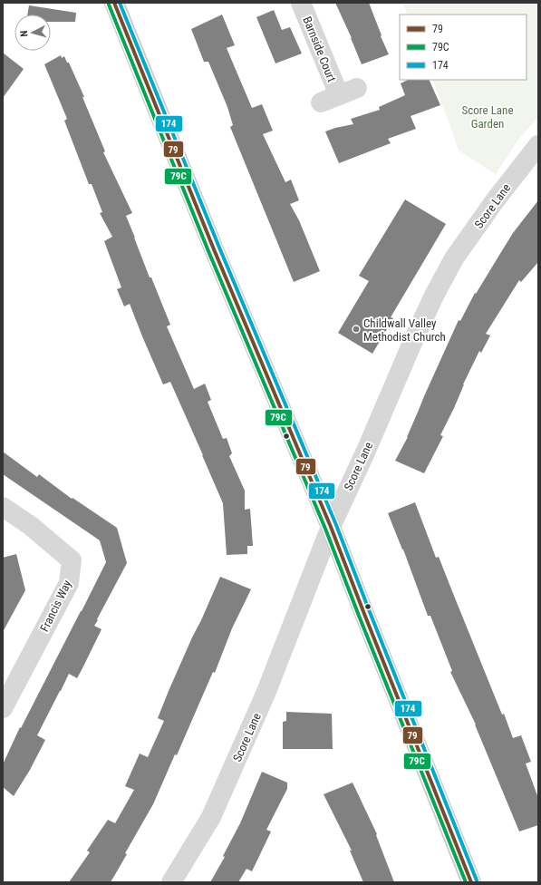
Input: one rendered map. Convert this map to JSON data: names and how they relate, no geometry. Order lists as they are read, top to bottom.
{
  "streets": {
    "street": ["Barnside Court", "Score Lane", "Francis Way"]
  },
  "parks": ["Score Lane Garden"],
  "places": ["Childwall Valley Methodist Church"],
  "lines": ["transit line 79", "transit line 174", "transit line 79C"],
  "legend": ["79", "79C", "174"],
  "north": "left"
}
